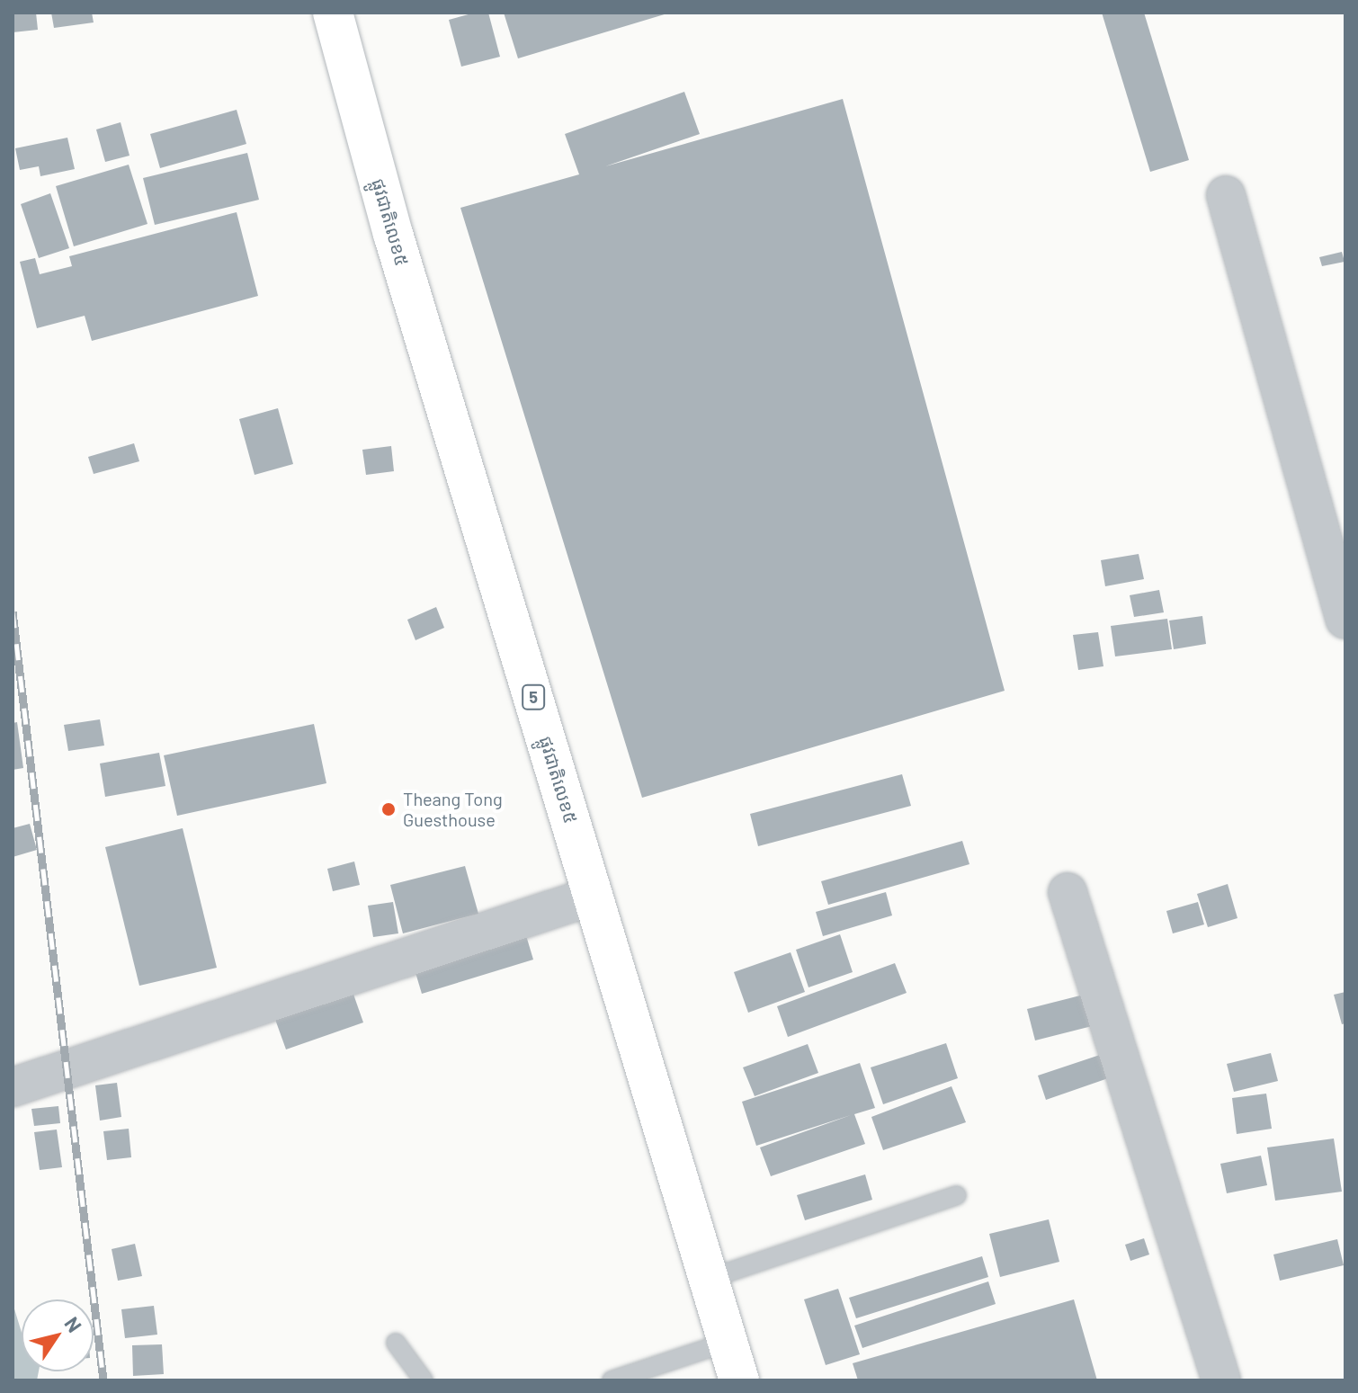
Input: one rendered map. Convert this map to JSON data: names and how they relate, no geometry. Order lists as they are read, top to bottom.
{
  "streets": {
    "highway": ["ផ្លូវជាតិលេខ៥", "5"]
  },
  "places": ["Theang Tong Guesthouse"],
  "north": "top right"
}
